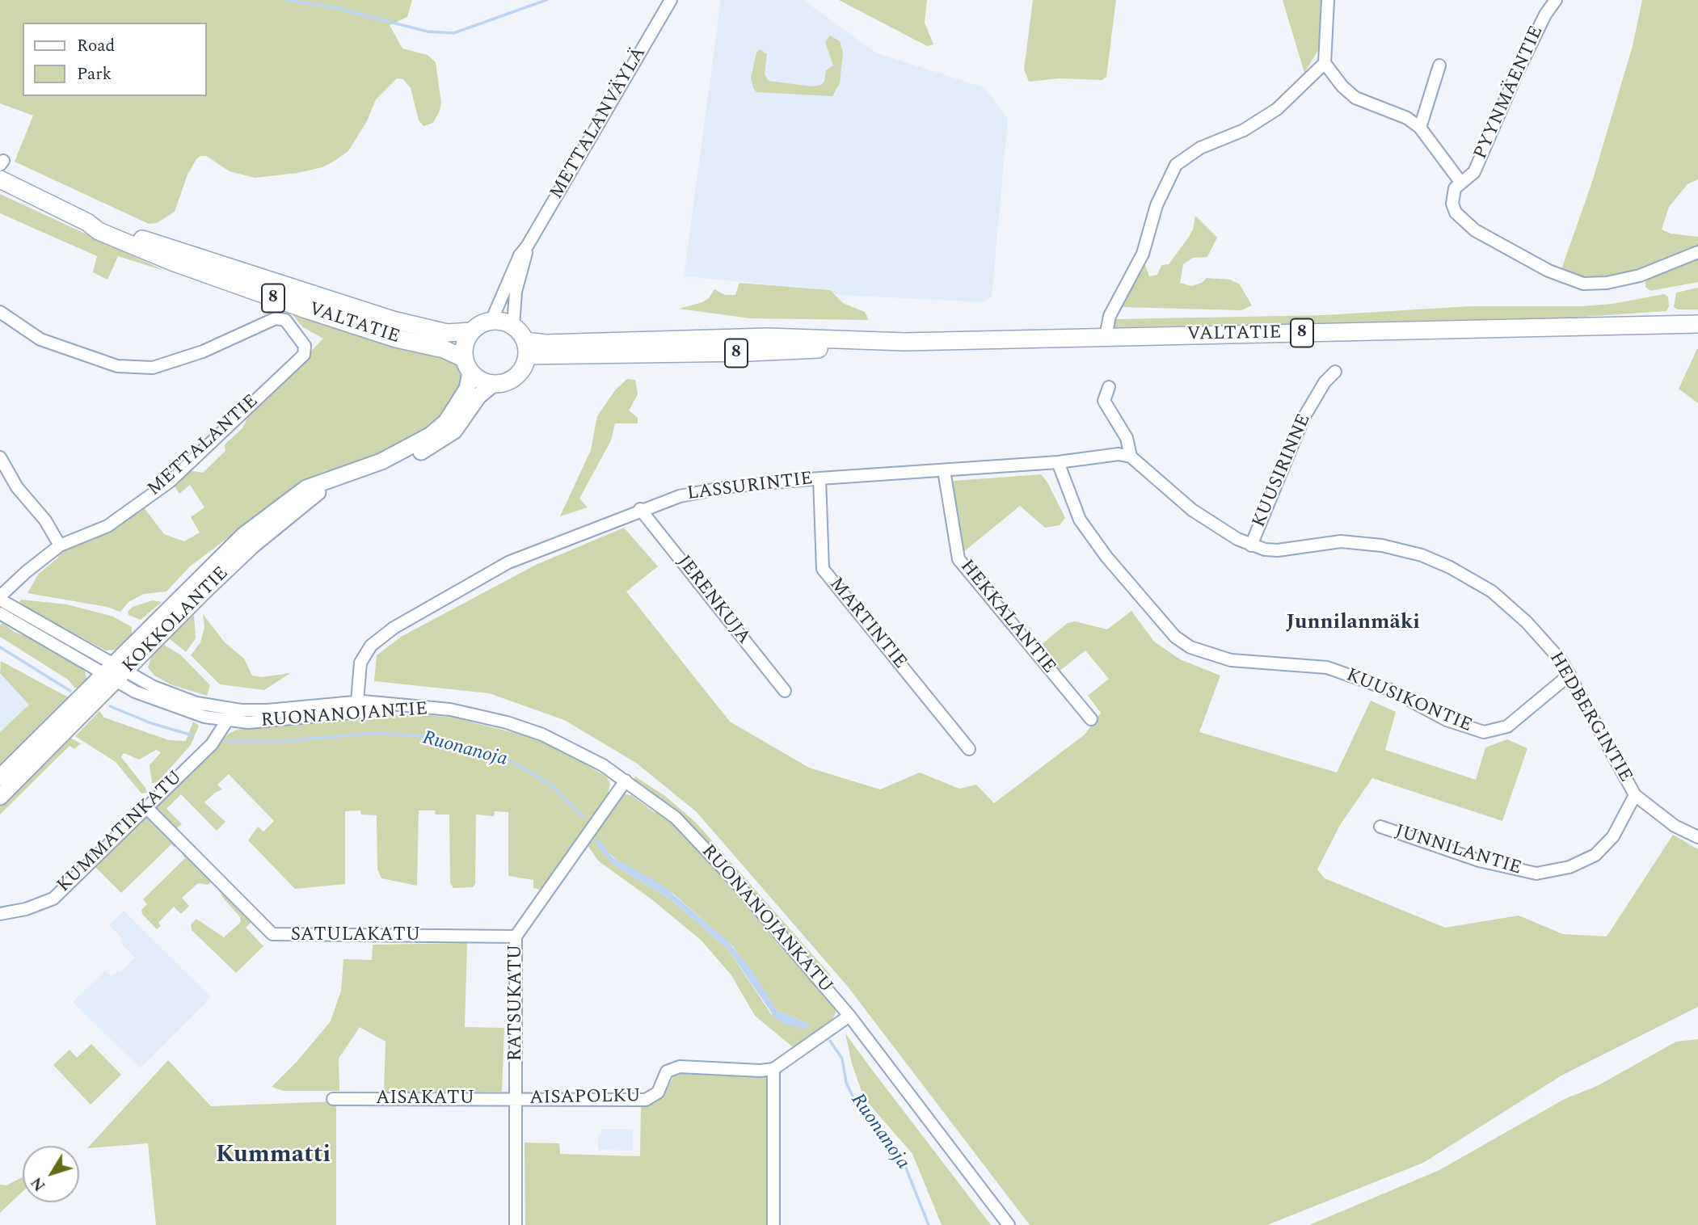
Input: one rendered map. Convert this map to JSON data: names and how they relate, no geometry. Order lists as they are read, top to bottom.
{
  "streets": {
    "highway": ["8", "VALTATIE"],
    "main road": ["KOKKOLANTIE"],
    "street": [
      "PYYNMÄENTIE",
      "METTALANVÄYLÄ",
      "METTALANTIE",
      "KUUSIRINNE",
      "LASSURINTIE",
      "JERENKUJA",
      "HEKKALANTIE",
      "MARTINTIE",
      "KUUSIKONTIE",
      "RUONANOJANTIE",
      "HEDBERGINTIE",
      "KUMMATINKATU",
      "JUNNILANTIE",
      "RUONANOJANKATU",
      "SATULAKATU",
      "RATSUKATU",
      "AISAPOLKU",
      "AISAKATU"
    ]
  },
  "crossings": [
    ["METTALANVÄYLÄ", "8"],
    ["METTALANVÄYLÄ", "VALTATIE"],
    ["METTALANVÄYLÄ", "KOKKOLANTIE"],
    ["8", "VALTATIE"],
    ["8", "KOKKOLANTIE"],
    ["VALTATIE", "KOKKOLANTIE"],
    ["KUUSIRINNE", "HEDBERGINTIE"],
    ["LASSURINTIE", "JERENKUJA"],
    ["LASSURINTIE", "HEKKALANTIE"],
    ["LASSURINTIE", "MARTINTIE"],
    ["LASSURINTIE", "KUUSIKONTIE"],
    ["LASSURINTIE", "RUONANOJANTIE"],
    ["LASSURINTIE", "HEDBERGINTIE"],
    ["KOKKOLANTIE", "RUONANOJANTIE"],
    ["KUUSIKONTIE", "HEDBERGINTIE"],
    ["RUONANOJANTIE", "KUMMATINKATU"],
    ["RUONANOJANTIE", "RUONANOJANKATU"],
    ["HEDBERGINTIE", "JUNNILANTIE"],
    ["KUMMATINKATU", "SATULAKATU"],
    ["RUONANOJANKATU", "RATSUKATU"],
    ["SATULAKATU", "RATSUKATU"],
    ["RATSUKATU", "AISAPOLKU"],
    ["RATSUKATU", "AISAKATU"],
    ["AISAPOLKU", "AISAKATU"]
  ],
  "districts": ["Junnilanmäki", "Kummatti"],
  "water": ["Ruonanoja"],
  "legend": ["Road", "Park"],
  "north": "bottom left"
}
